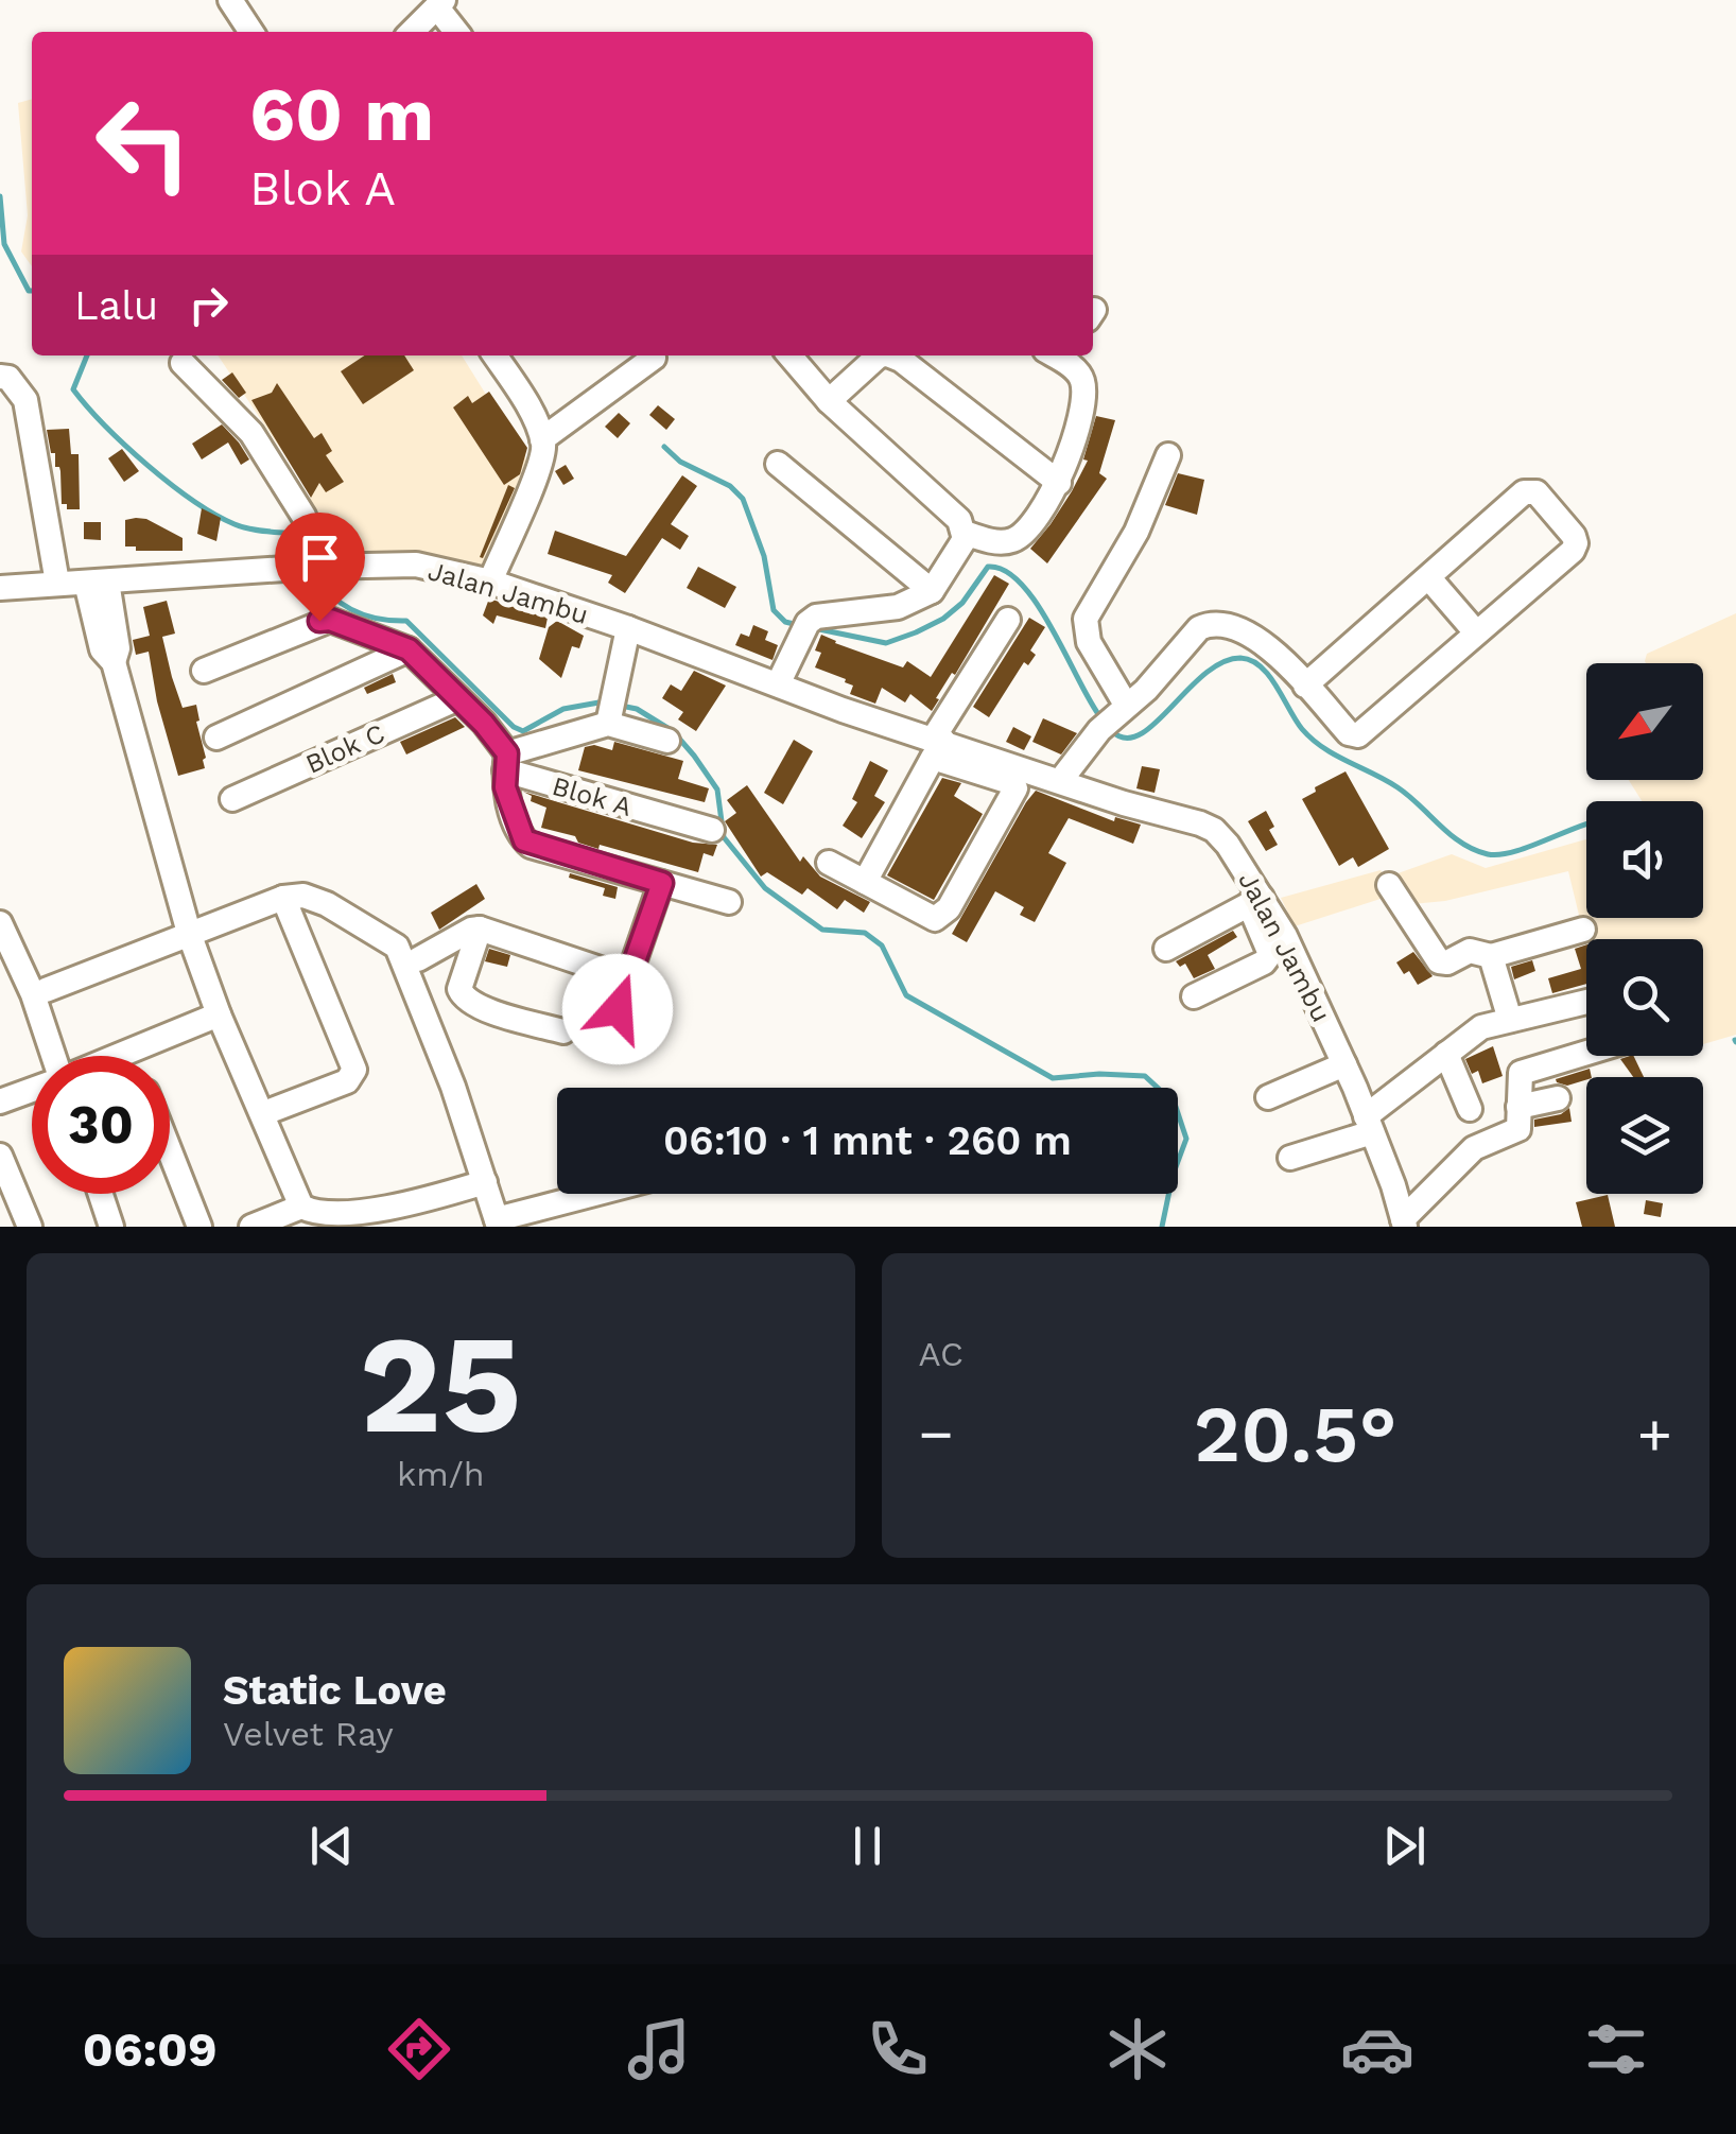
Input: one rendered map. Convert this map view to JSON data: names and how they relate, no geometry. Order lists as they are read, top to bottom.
{
  "streets": {
    "street": ["Jalan Jambu", "Blok C", "Blok A"]
  },
  "north": "bottom left",
  "page": {
    "turn": ["60 m", "Blok A"],
    "then": "Lalu",
    "limit": "30",
    "trip": "06:10 · 1 mnt · 260 m",
    "tile": [
      ["25", "km/h"],
      "AC"
    ],
    "heat": ["−", "20.5°", "+"],
    "song": ["Static Love", "Velvet Ray"],
    "tabs": "06:09"
  }
}
